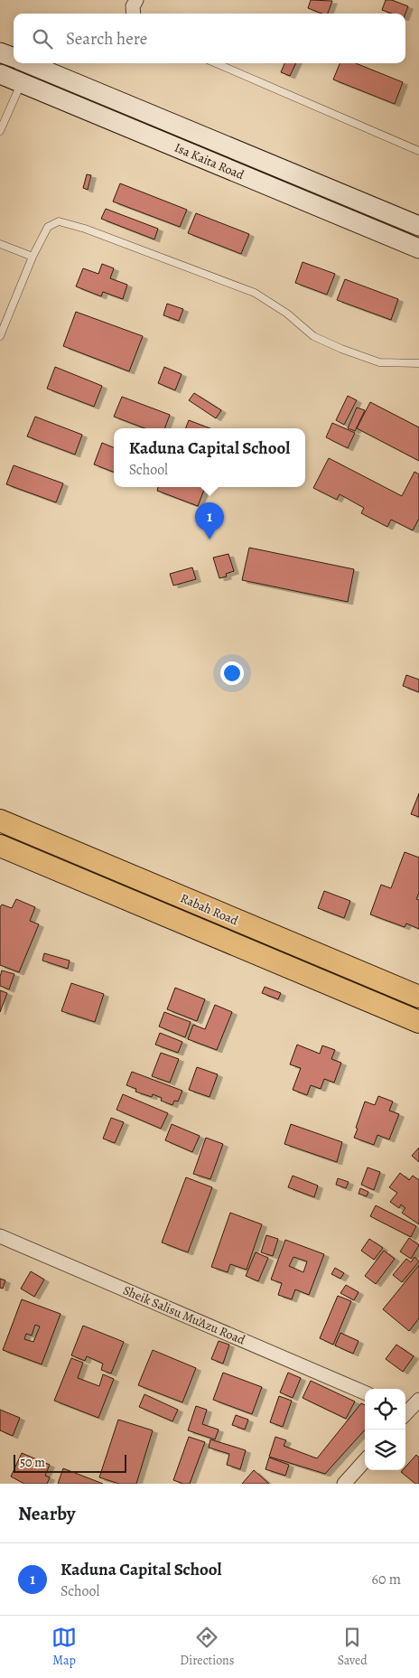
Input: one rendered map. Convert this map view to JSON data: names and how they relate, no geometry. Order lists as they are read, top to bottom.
{
  "streets": {
    "main road": ["Isa Kaita Road", "Rabah Road"],
    "street": ["Sheik Salisu Mu'Azu Road"]
  },
  "scale_bar": "50 m",
  "page": {
    "search": "Search here",
    "popup": ["Kaduna Capital School", "School"],
    "pins": "1",
    "scale": "50 m",
    "heading": "Nearby",
    "list": [
      {
        "mark": "1",
        "name": "Kaduna Capital School",
        "note": "School",
        "value": "60 m"
      }
    ],
    "nav": ["Map", "Directions", "Saved"]
  }
}
